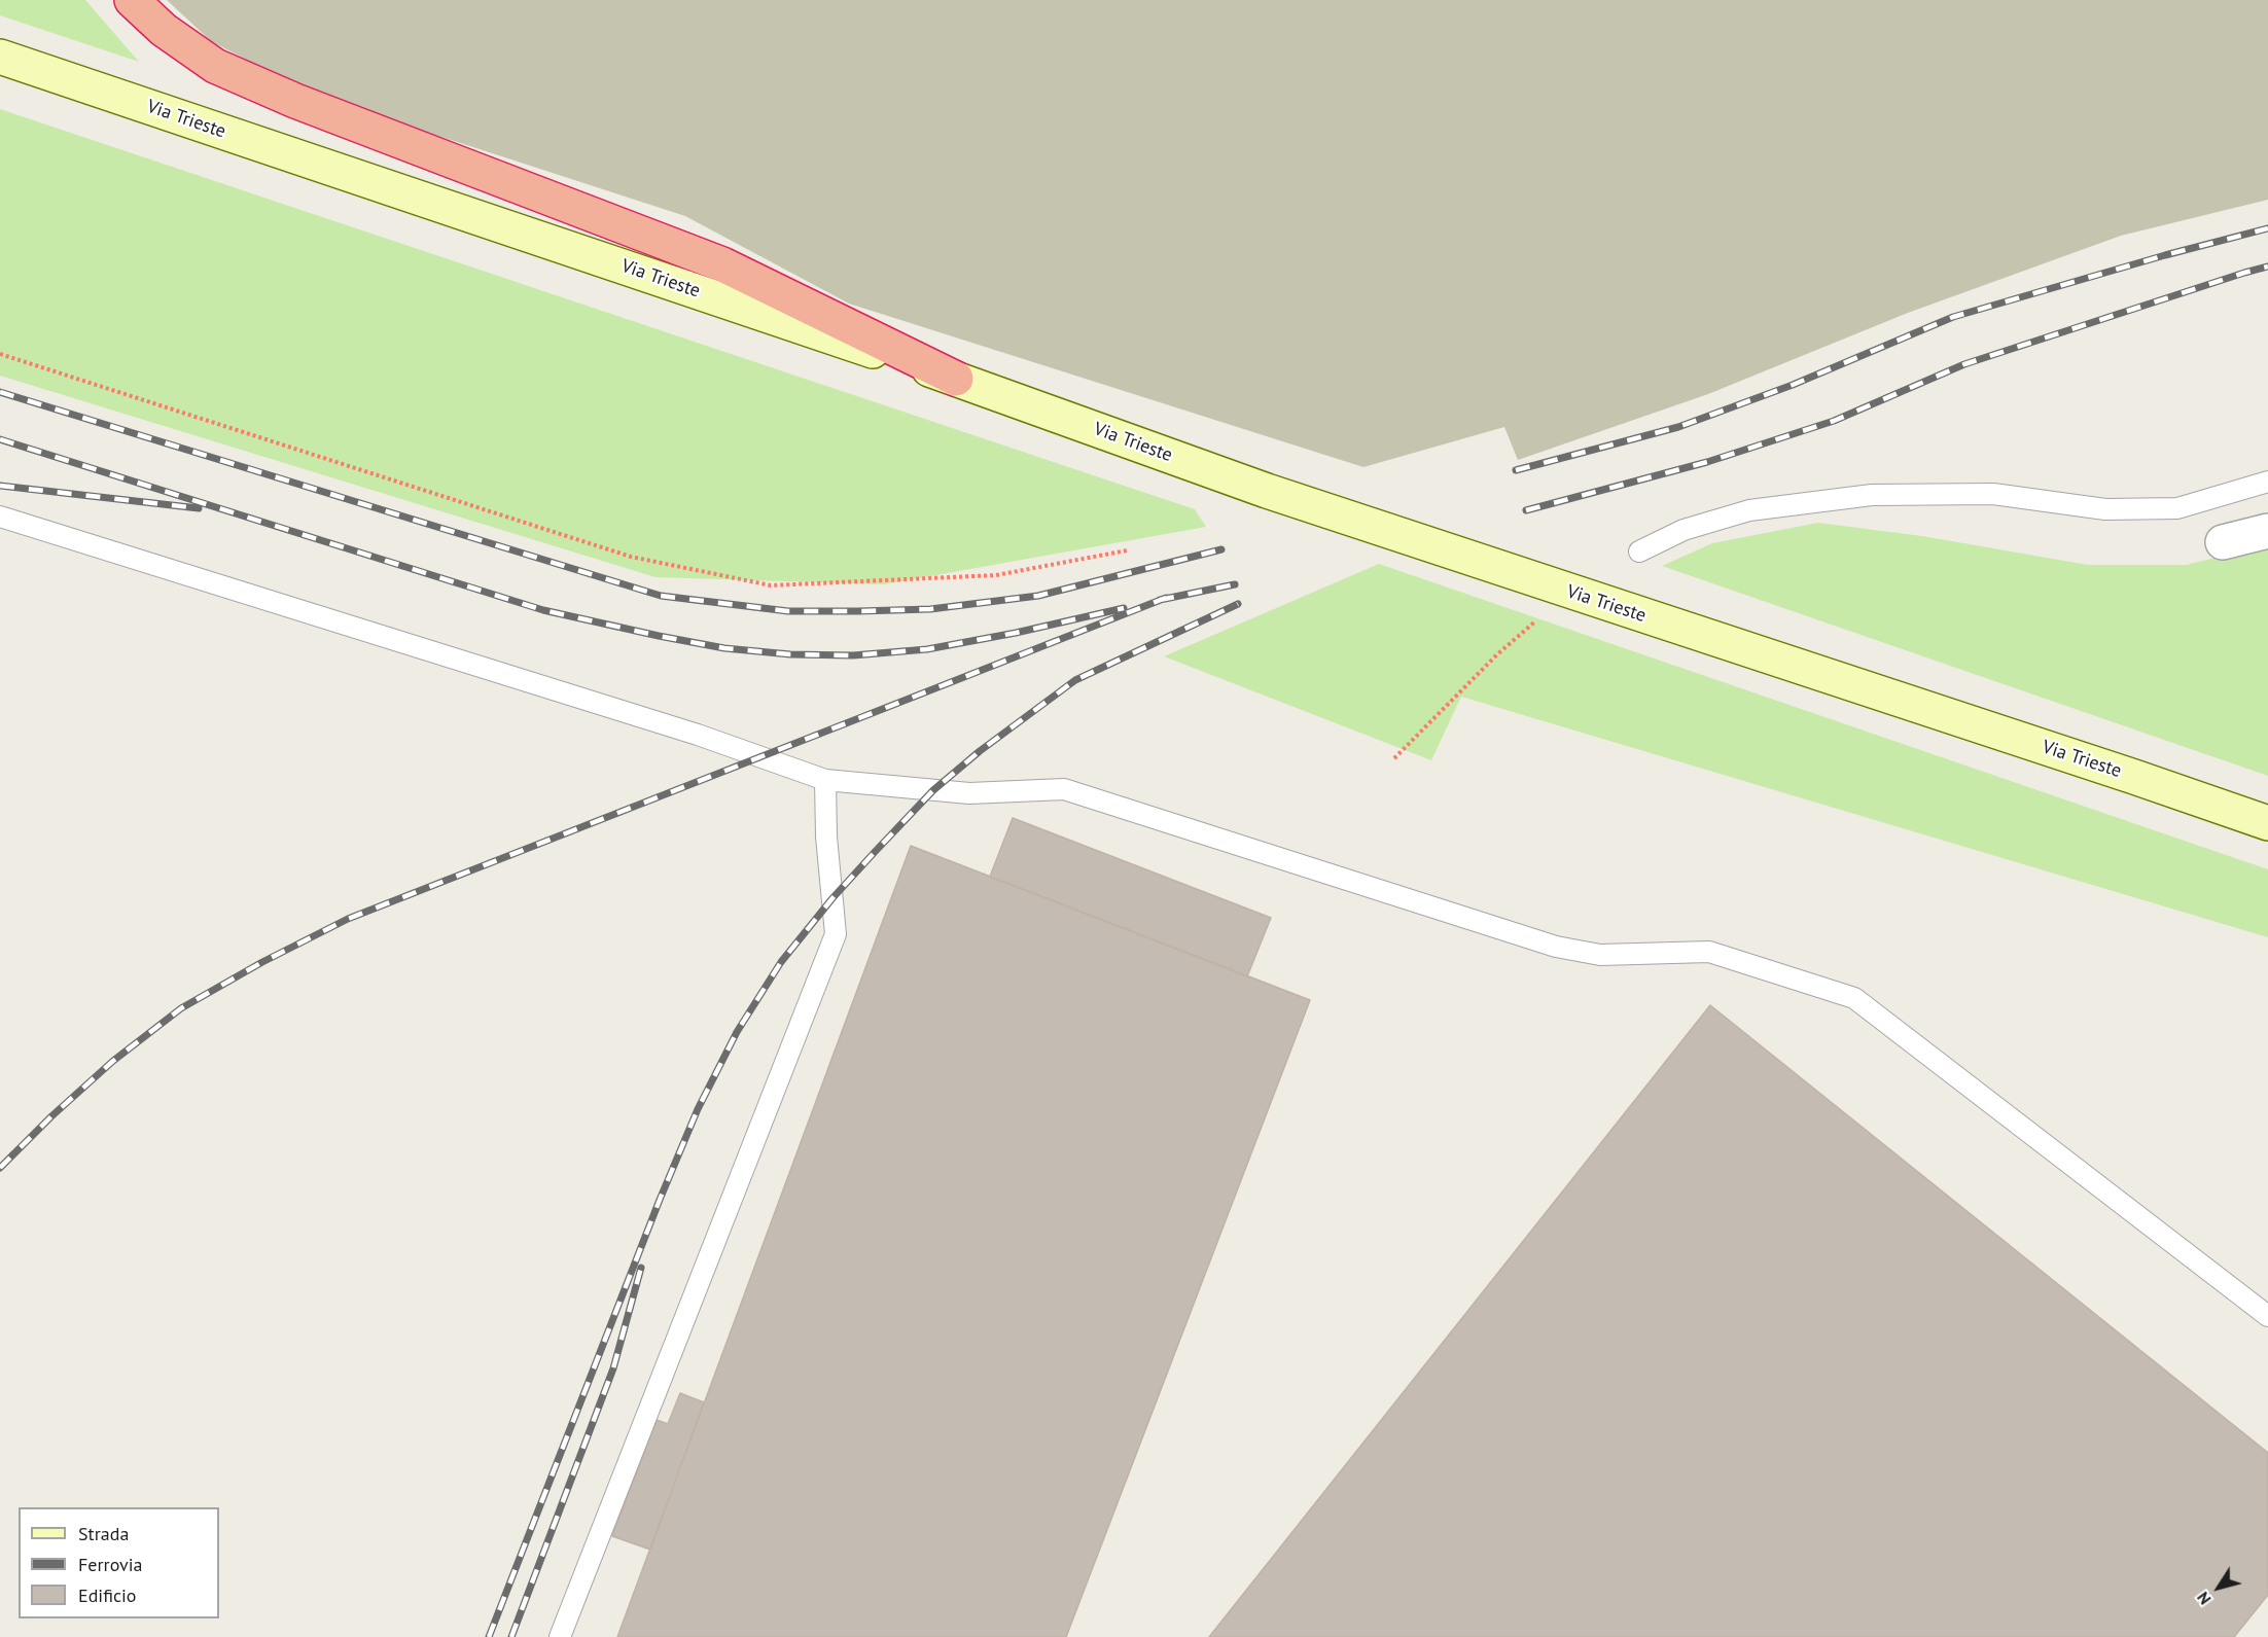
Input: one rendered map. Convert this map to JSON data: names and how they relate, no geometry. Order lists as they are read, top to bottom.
{
  "streets": {
    "main road": ["Via Trieste"]
  },
  "legend": ["Strada", "Ferrovia", "Edificio"],
  "north": "bottom left"
}
